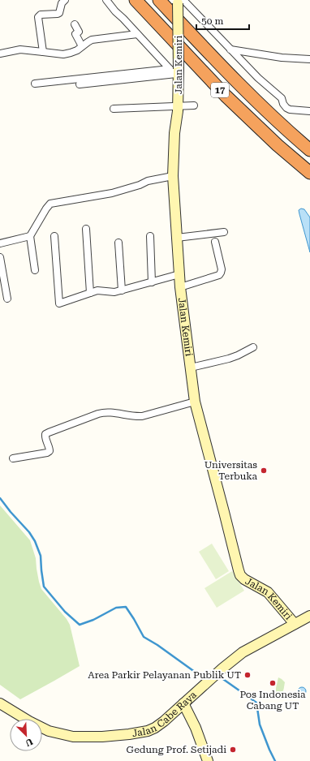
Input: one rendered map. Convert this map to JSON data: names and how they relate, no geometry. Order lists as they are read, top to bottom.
{
  "streets": {
    "highway": ["17"],
    "street": ["Jalan Kemiri", "Jalan Cabe Raya"]
  },
  "crossings": [
    ["Jalan Kemiri", "Jalan Cabe Raya"]
  ],
  "places": [
    "Universitas Terbuka",
    "Area Parkir Pelayanan Publik UT",
    "Pos Indonesia Cabang UT",
    "Gedung Prof. Setijadi"
  ],
  "scale_bar": "50 m",
  "north": "bottom right"
}
